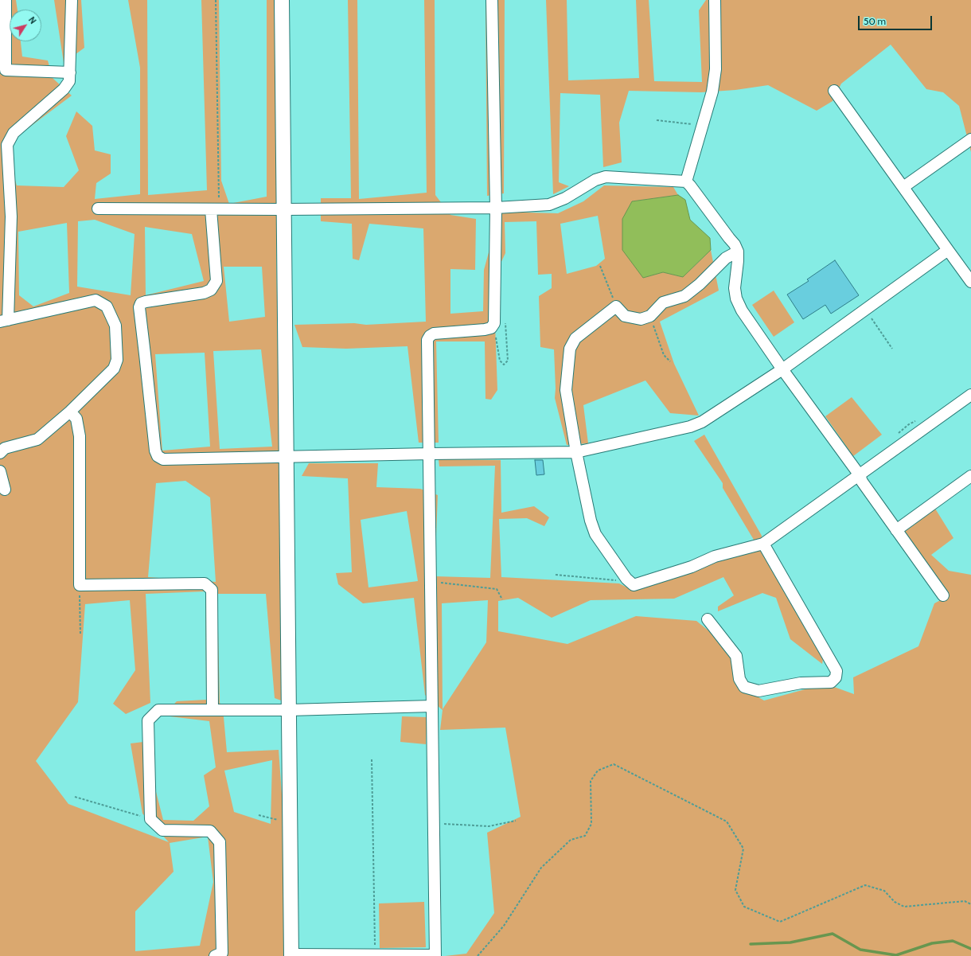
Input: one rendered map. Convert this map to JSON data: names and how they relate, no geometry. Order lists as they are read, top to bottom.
{
  "scale_bar": "50 m",
  "north": "top right"
}
